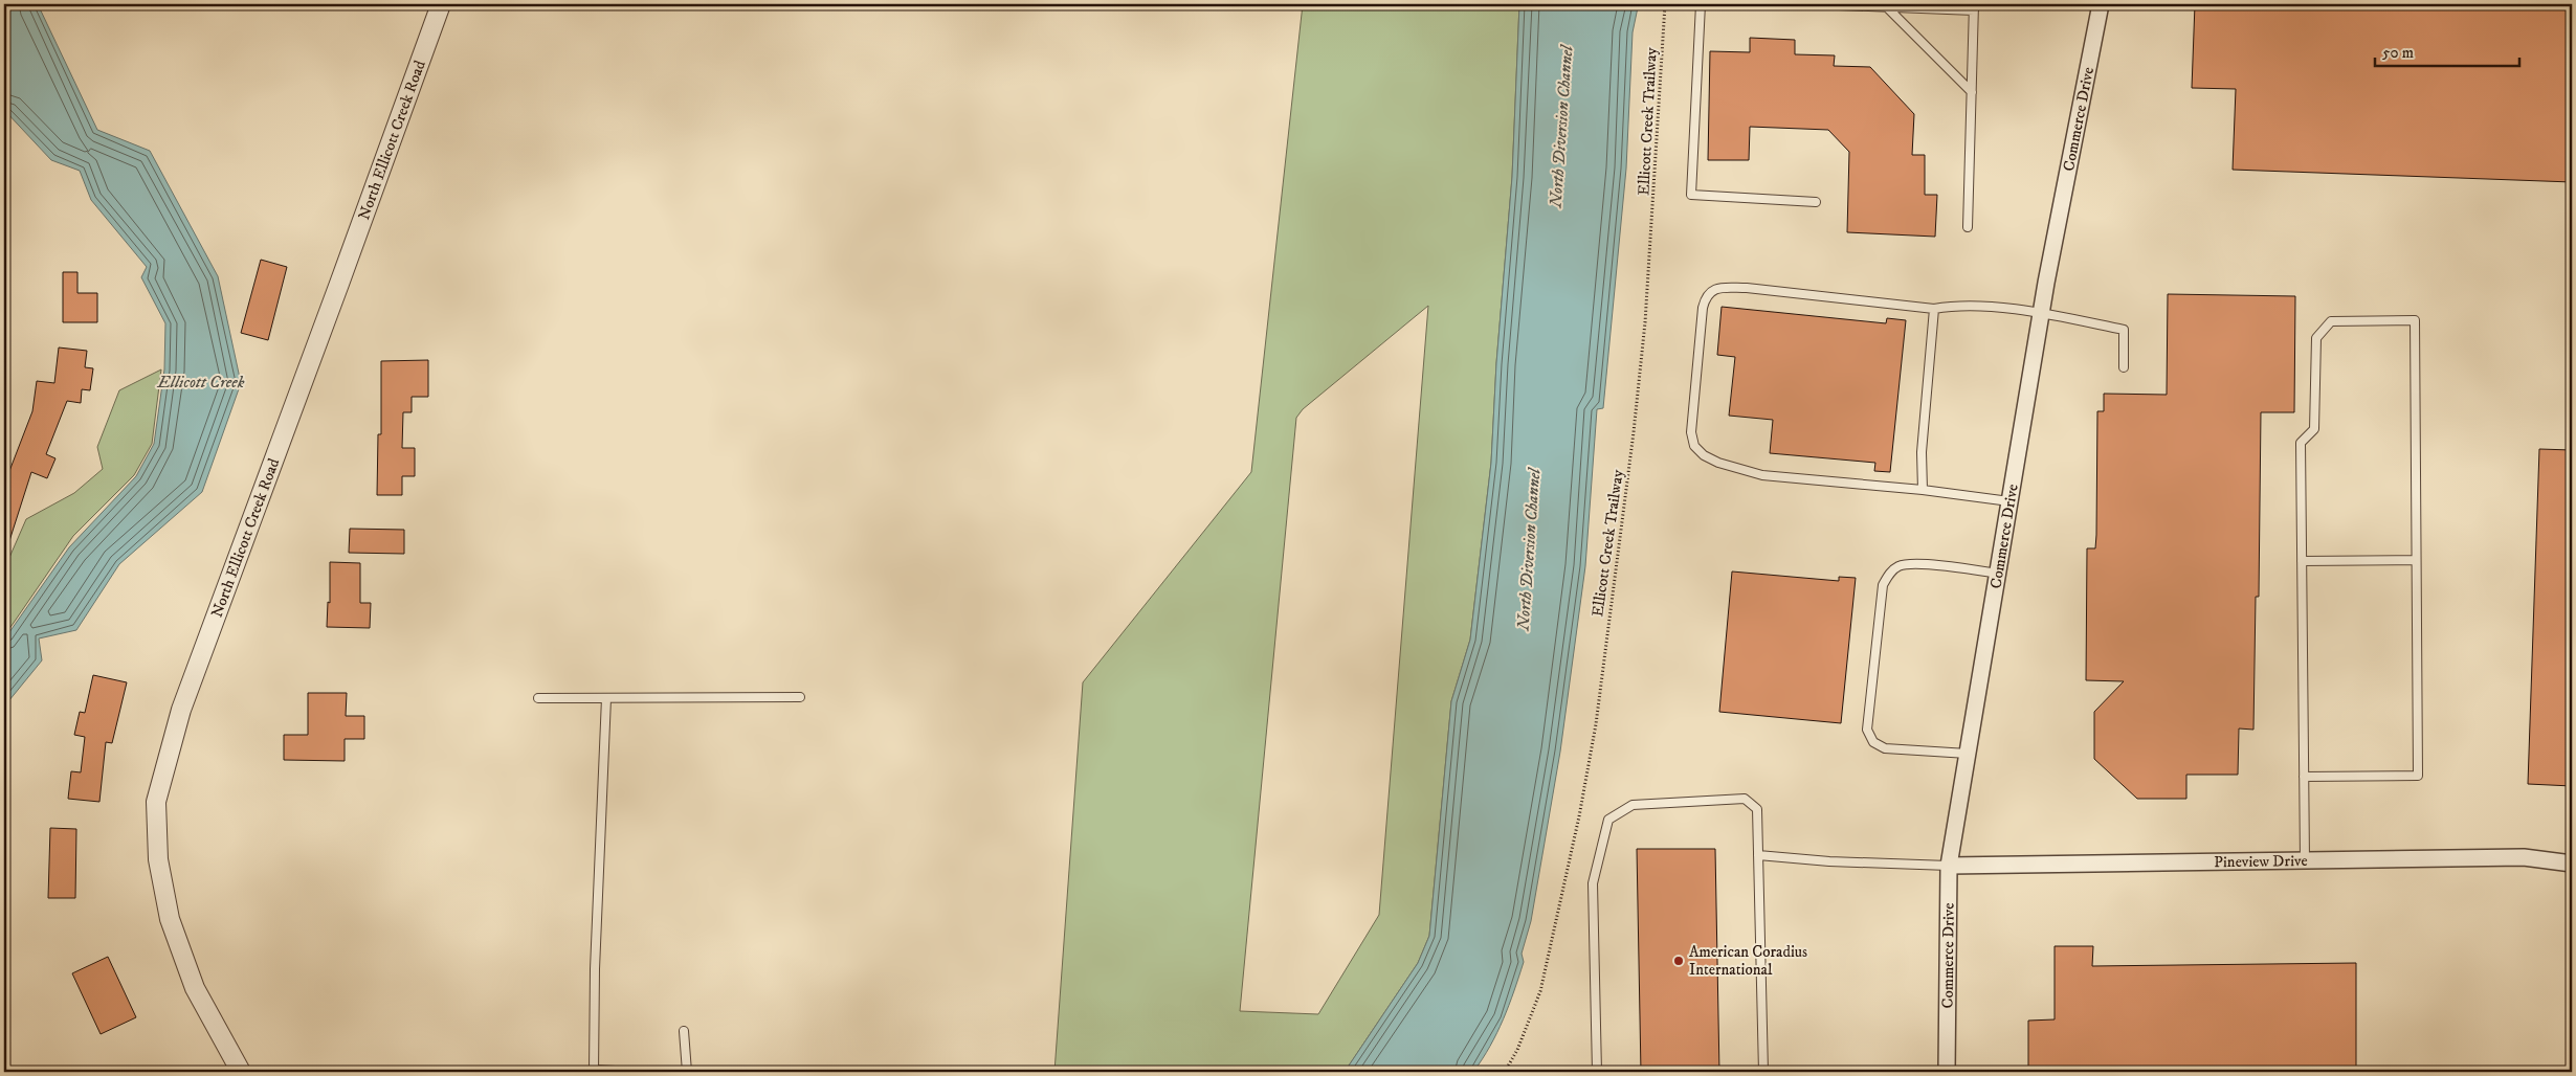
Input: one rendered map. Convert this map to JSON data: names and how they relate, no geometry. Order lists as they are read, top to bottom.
{
  "streets": {
    "street": ["Commerce Drive", "North Ellicott Creek Road", "Pineview Drive"],
    "path": ["Ellicott Creek Trailway"]
  },
  "crossings": [
    ["Commerce Drive", "Pineview Drive"]
  ],
  "water": ["North Diversion Channel", "Ellicott Creek"],
  "places": ["American Coradius International"],
  "scale_bar": "50 m"
}
